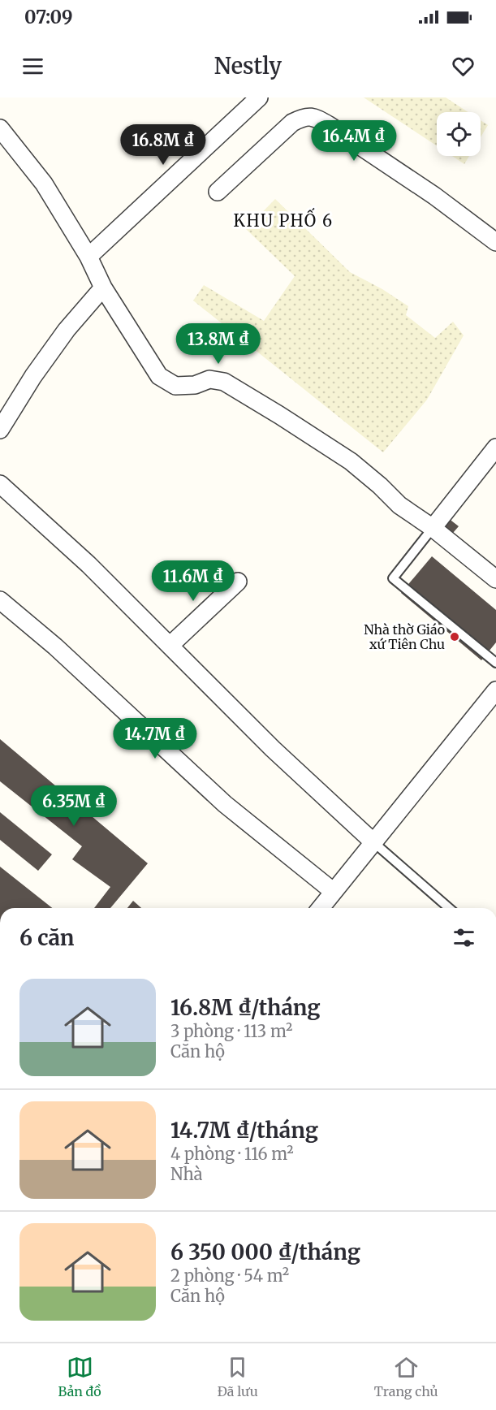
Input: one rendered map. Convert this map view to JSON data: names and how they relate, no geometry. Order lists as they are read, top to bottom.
{
  "districts": ["KHU PHỐ 6"],
  "places": ["Nhà thờ Giáo xứ Tiên Chu"],
  "page": {
    "status": "07:09",
    "header": "Nestly",
    "price": [
      "16.4M ₫",
      "16.8M ₫",
      "13.8M ₫",
      "11.6M ₫",
      "14.7M ₫",
      "6.35M ₫"
    ],
    "heading": "6 căn",
    "list": [
      {
        "name": "16.8M ₫/tháng",
        "note": "3 phòng · 113 m² · Căn hộ"
      },
      {
        "name": "14.7M ₫/tháng",
        "note": "4 phòng · 116 m² · Nhà"
      },
      {
        "name": "6 350 000 ₫/tháng",
        "note": "2 phòng · 54 m² · Căn hộ"
      }
    ],
    "tabs": ["Bản đồ", "Đã lưu", "Trang chủ"]
  }
}
